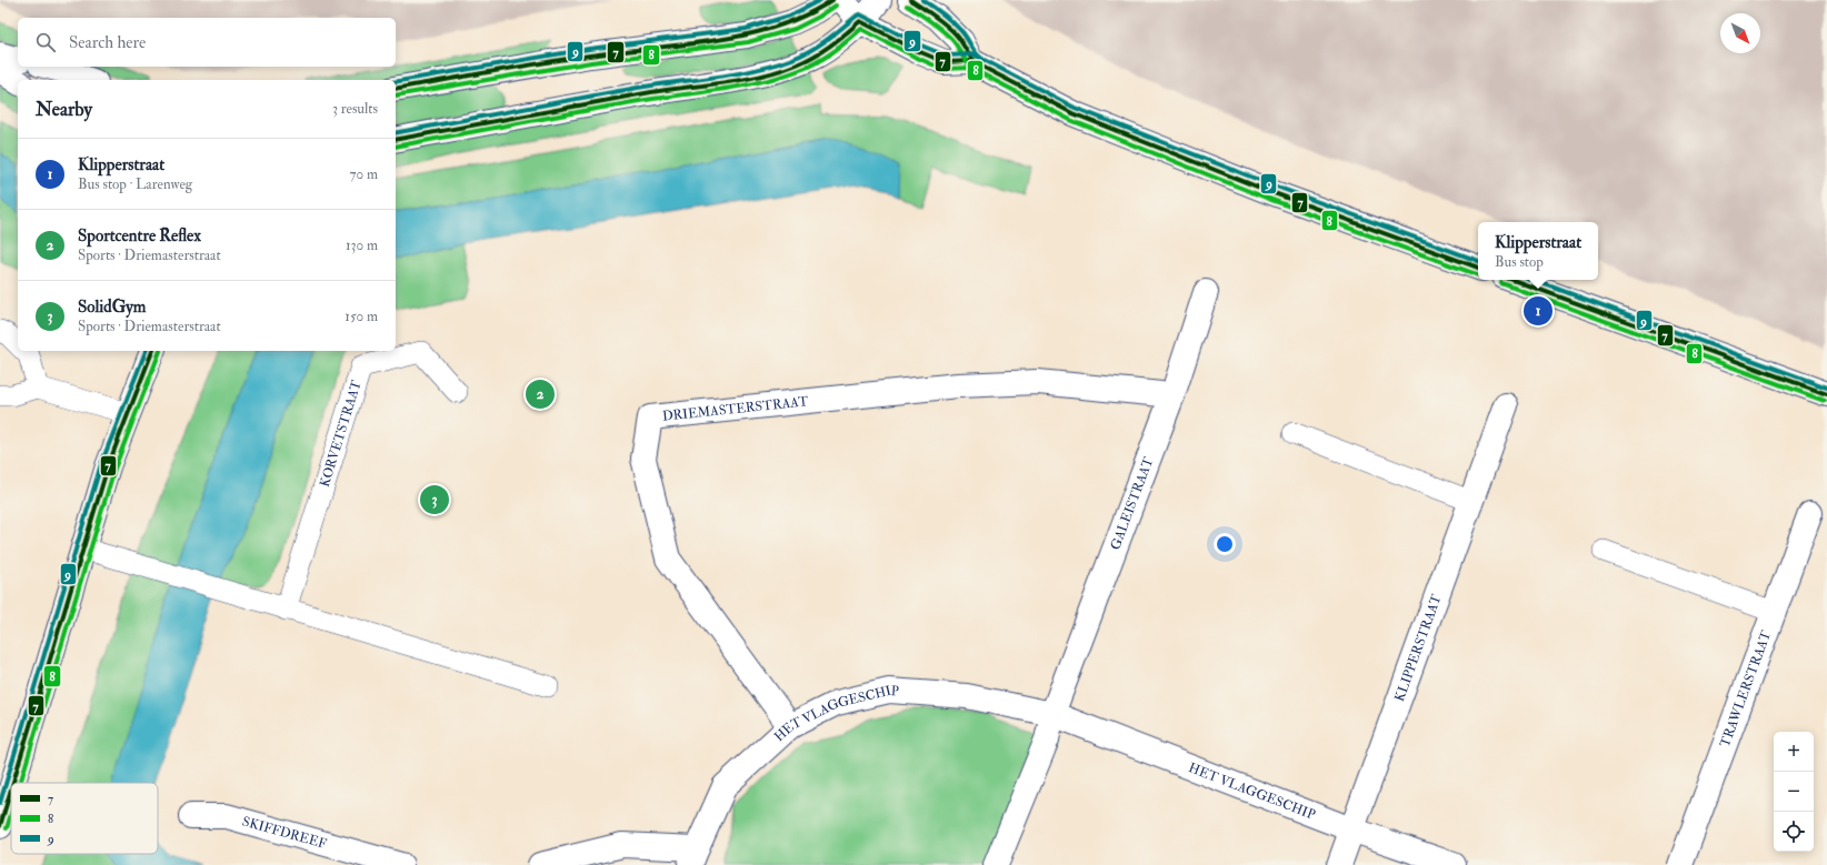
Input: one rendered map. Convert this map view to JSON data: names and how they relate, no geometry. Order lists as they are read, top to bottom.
{
  "streets": {
    "street": [
      "DRIEMASTERSTRAAT",
      "GALEISTRAAT",
      "KLIPPERSTRAAT",
      "TRAWLERSTRAAT",
      "HET VLAGGESCHIP",
      "SKIFFDREEF"
    ],
    "lane": ["KORVETSTRAAT"]
  },
  "crossings": [
    ["DRIEMASTERSTRAAT", "GALEISTRAAT"],
    ["DRIEMASTERSTRAAT", "HET VLAGGESCHIP"],
    ["GALEISTRAAT", "HET VLAGGESCHIP"],
    ["KLIPPERSTRAAT", "HET VLAGGESCHIP"]
  ],
  "lines": ["transit line 7", "transit line 9", "transit line 8"],
  "legend": ["7", "8", "9"],
  "north": "bottom right",
  "page": {
    "search": "Search here",
    "heading": ["Nearby", "3 results"],
    "list": [
      {
        "mark": "1",
        "name": "Klipperstraat",
        "note": "Bus stop · Larenweg",
        "value": "70 m"
      },
      {
        "mark": "2",
        "name": "Sportcentre Reflex",
        "note": "Sports · Driemasterstraat",
        "value": "130 m"
      },
      {
        "mark": "3",
        "name": "SolidGym",
        "note": "Sports · Driemasterstraat",
        "value": "150 m"
      }
    ],
    "popup": ["Klipperstraat", "Bus stop"],
    "pins": ["1", "2", "3"],
    "map_buttons": ["+", "−"]
  }
}
